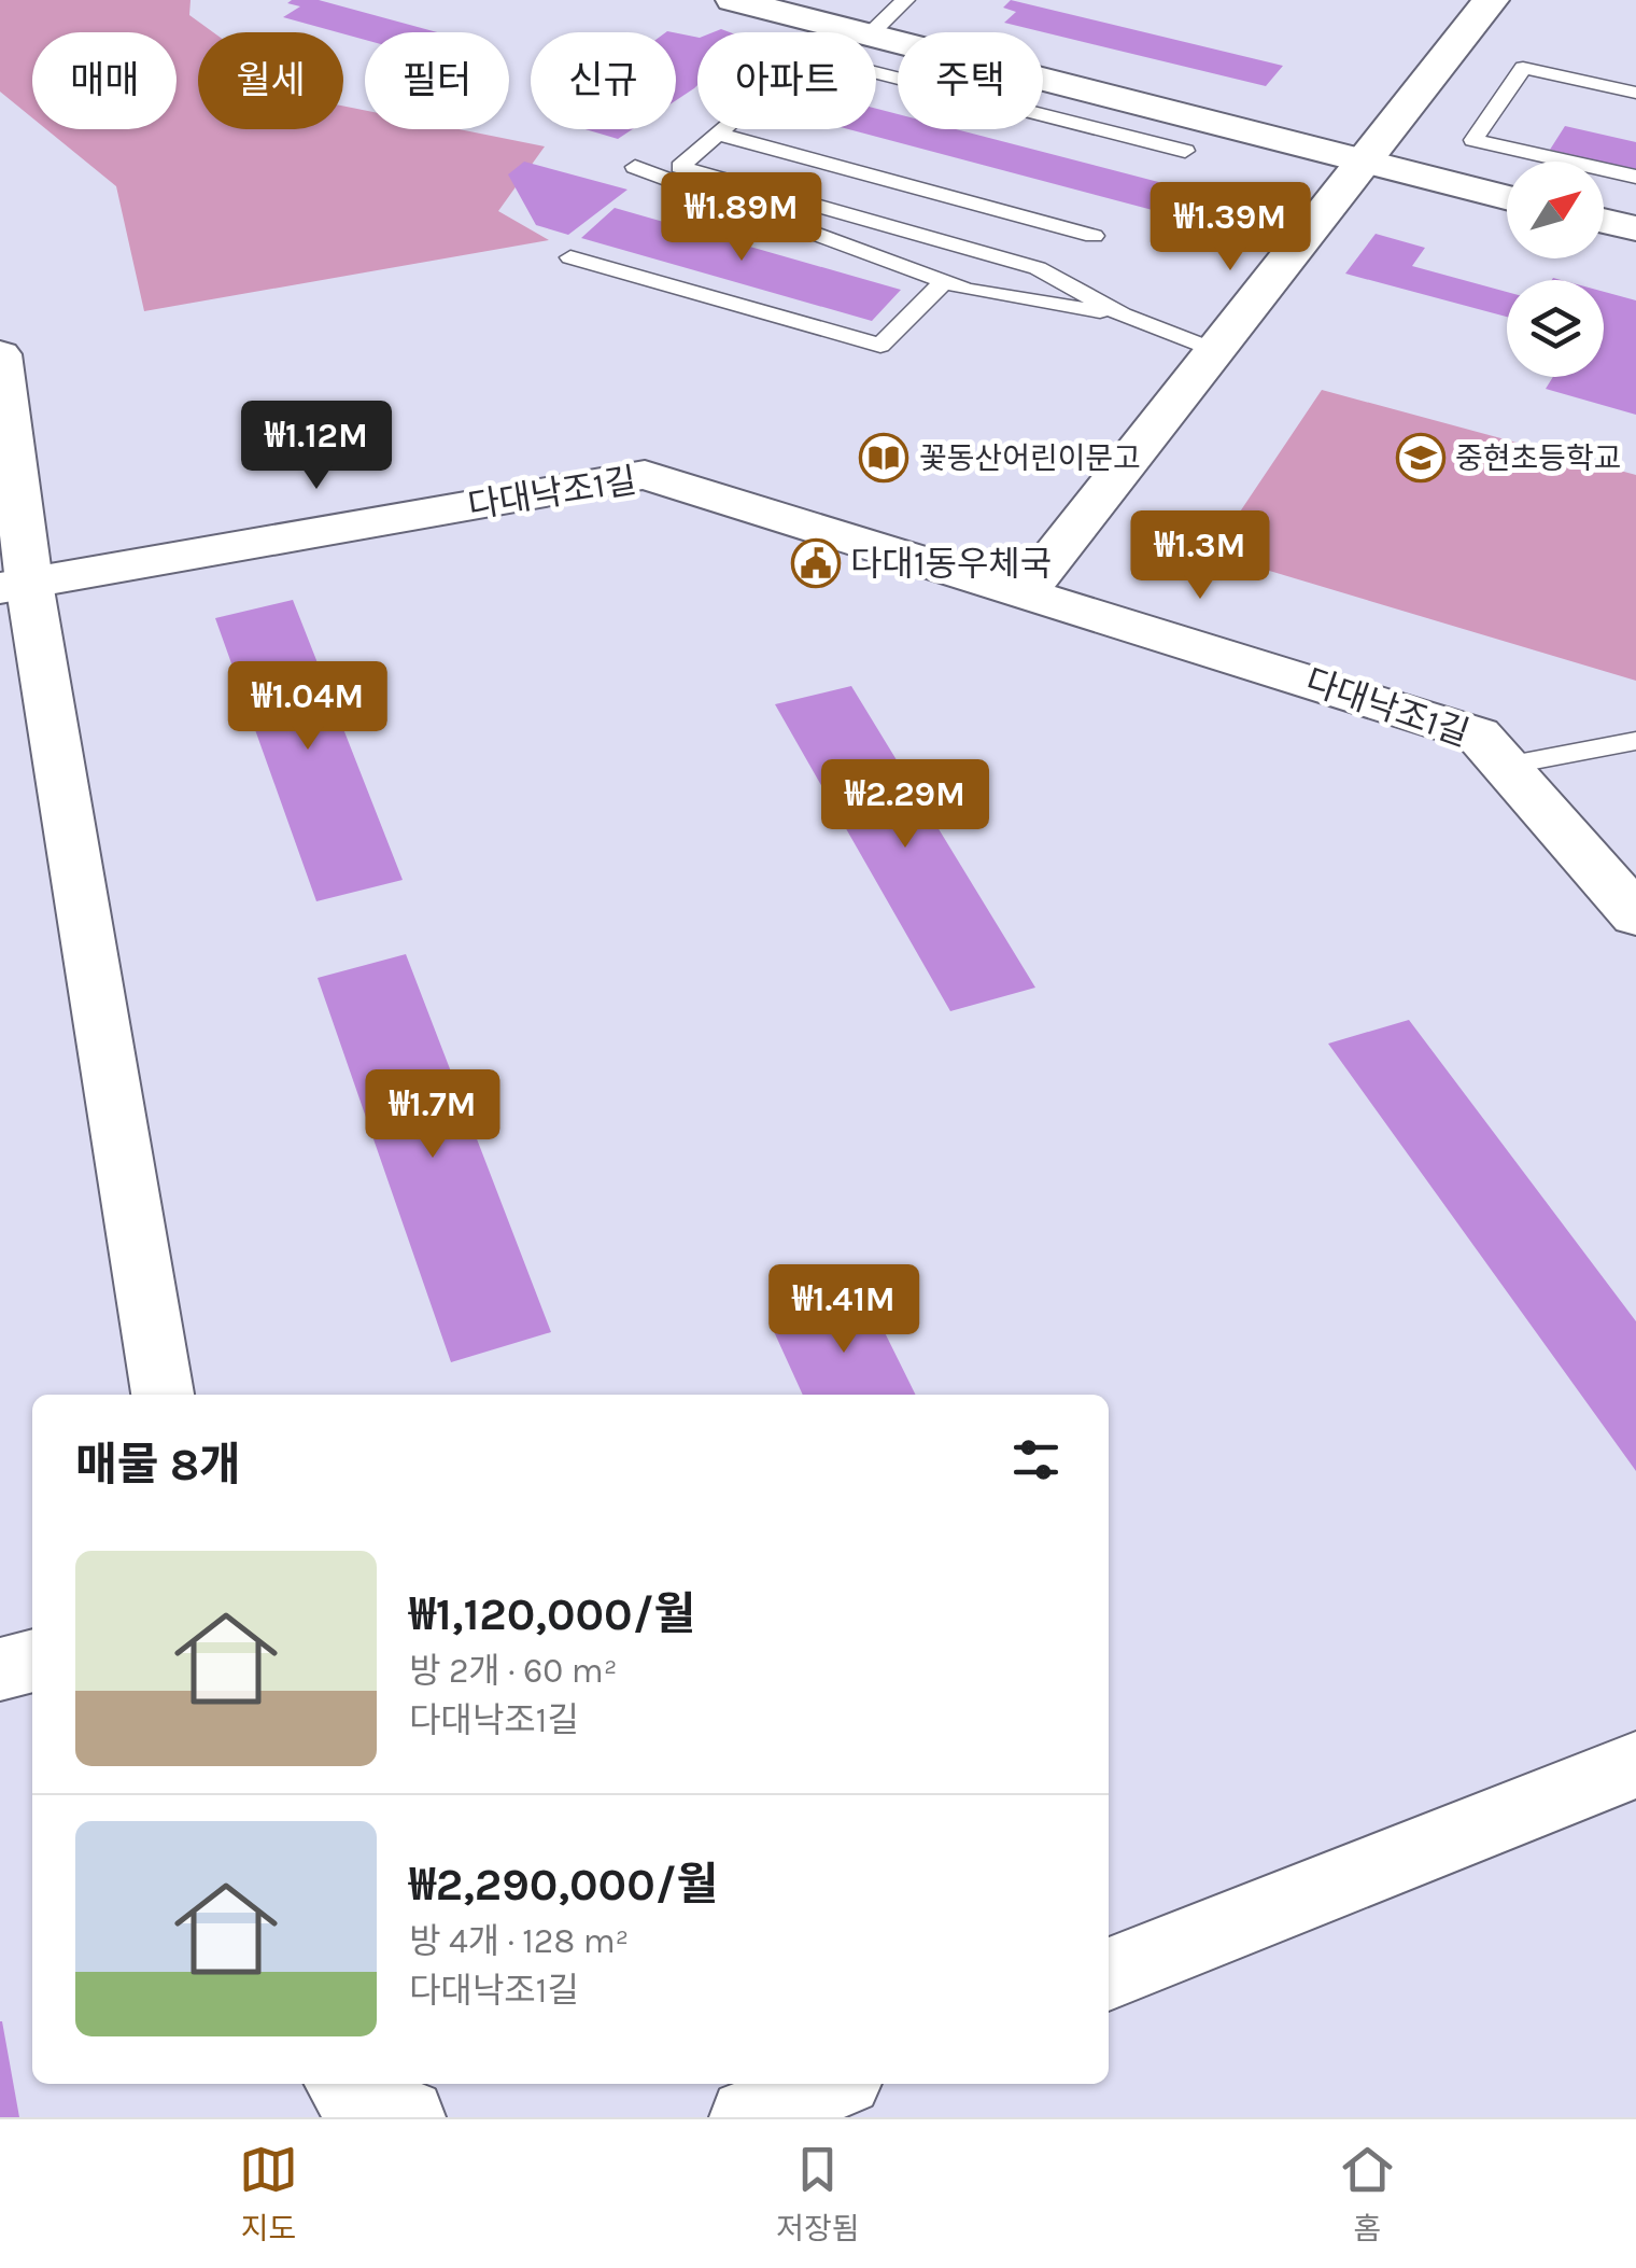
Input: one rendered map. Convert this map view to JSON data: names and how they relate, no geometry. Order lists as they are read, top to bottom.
{
  "streets": {
    "street": ["다대낙조1길"]
  },
  "places": {
    "library": ["꽃동산어린이문고"],
    "school or university": ["중현초등학교"],
    "public building": ["다대1동우체국"]
  },
  "north": "top right",
  "page": {
    "chip": [
      "매매",
      "월세",
      "필터",
      "신규",
      "아파트",
      "주택"
    ],
    "price": [
      "₩1.89M",
      "₩1.39M",
      "₩1.12M",
      "₩1.3M",
      "₩1.04M",
      "₩2.29M",
      "₩1.7M",
      "₩1.41M"
    ],
    "heading": "매물 8개",
    "list": [
      {
        "name": "₩1,120,000/월",
        "note": "방 2개 · 60 m² · 다대낙조1길"
      },
      {
        "name": "₩2,290,000/월",
        "note": "방 4개 · 128 m² · 다대낙조1길"
      }
    ],
    "tabs": ["지도", "저장됨", "홈"]
  }
}
